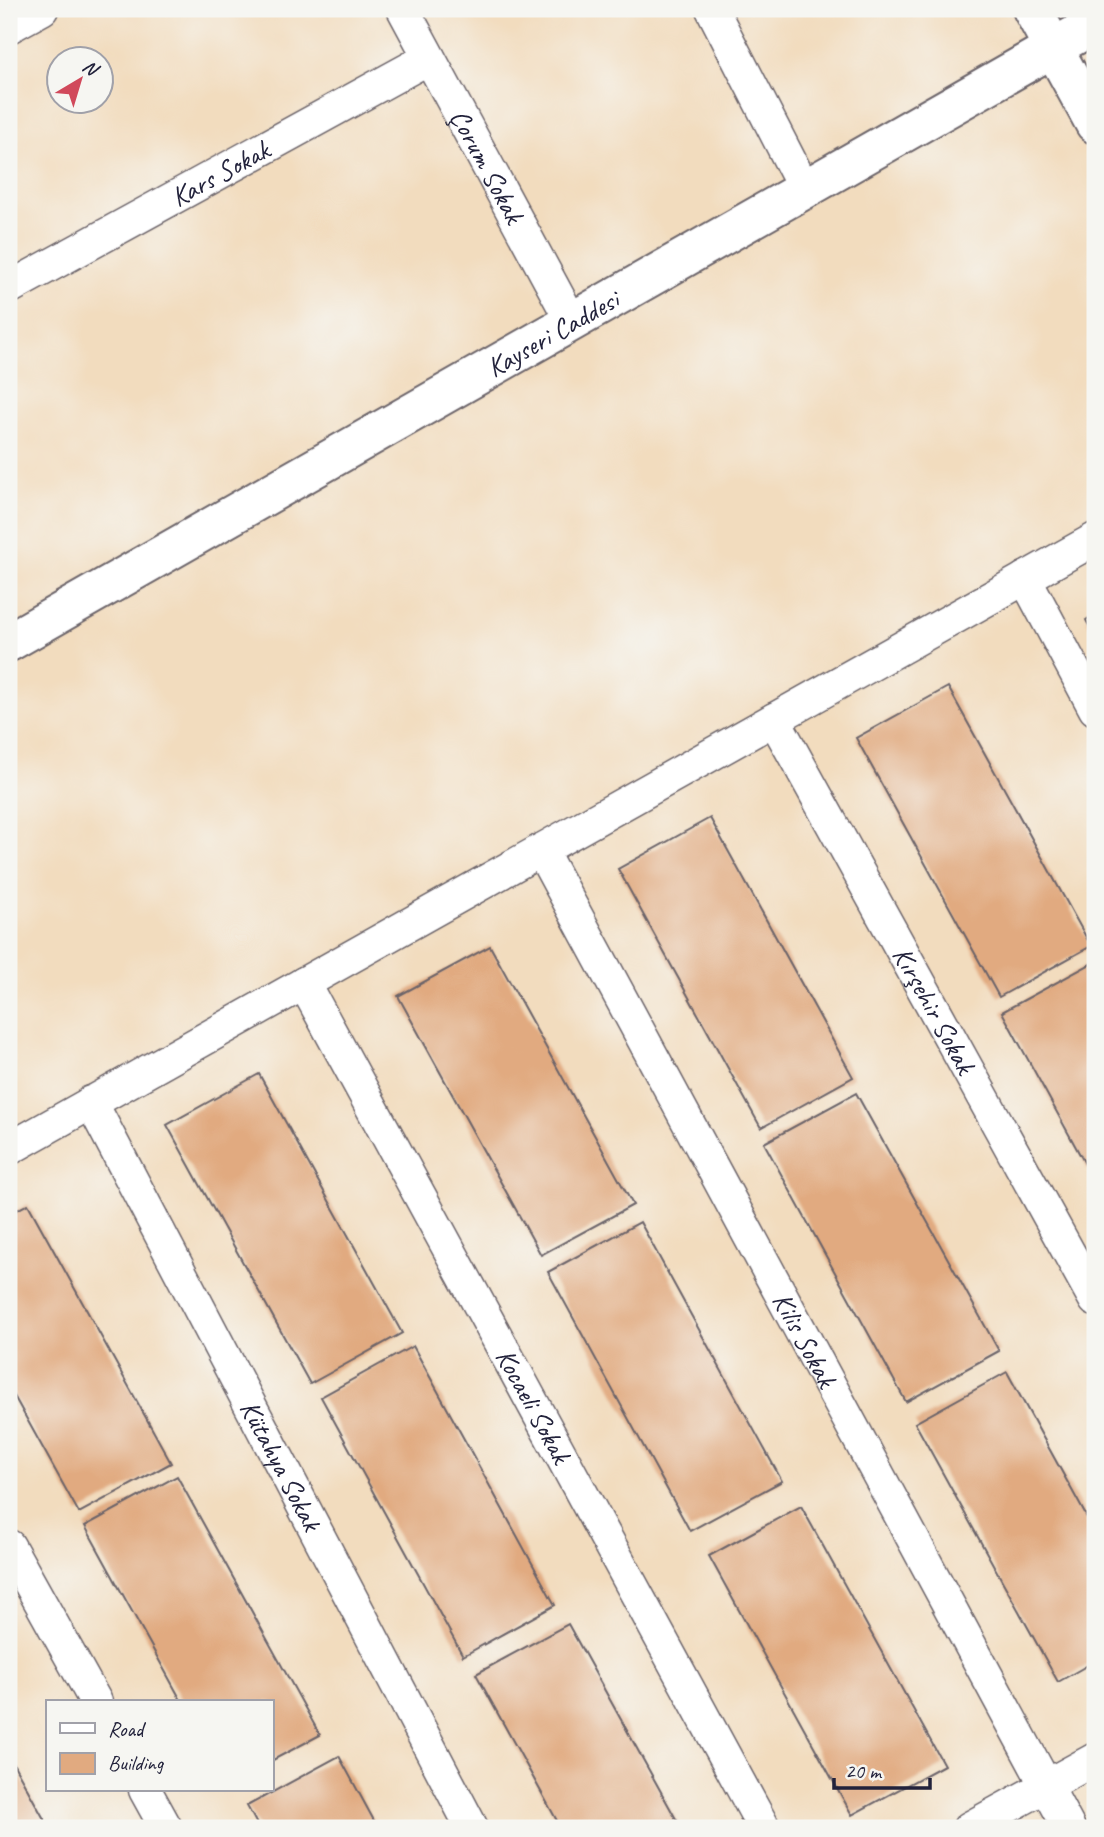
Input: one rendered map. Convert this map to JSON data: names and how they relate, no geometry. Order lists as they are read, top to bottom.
{
  "streets": {
    "street": [
      "Çorum Sokak",
      "Kars Sokak",
      "Kayseri Caddesi",
      "Kırşehir Sokak",
      "Kilis Sokak",
      "Kocaeli Sokak",
      "Kütahya Sokak"
    ]
  },
  "crossings": [
    ["Çorum Sokak", "Kars Sokak"],
    ["Çorum Sokak", "Kayseri Caddesi"]
  ],
  "legend": ["Road", "Building"],
  "scale_bar": "20 m",
  "north": "top right"
}
